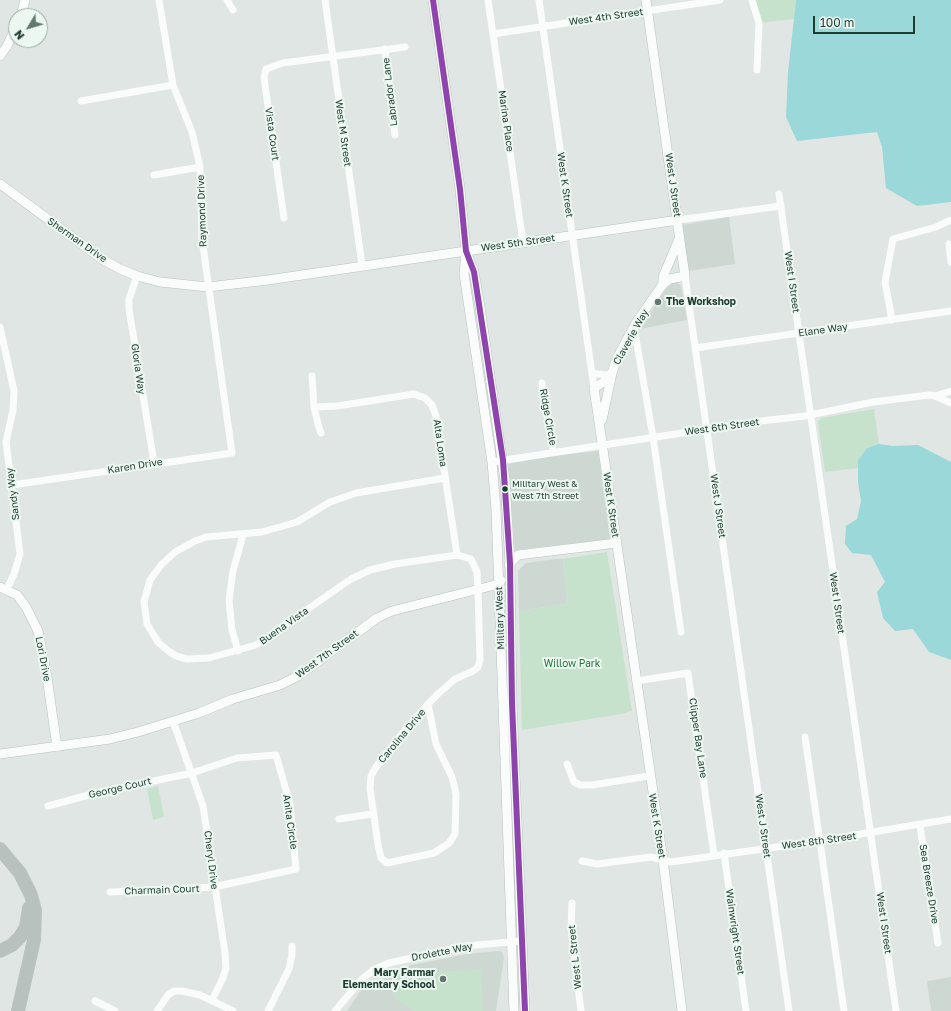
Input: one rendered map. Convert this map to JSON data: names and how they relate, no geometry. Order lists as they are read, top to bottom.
{
  "streets": {
    "street": [
      "West 4th Street",
      "Labrador Lane",
      "Marina Place",
      "West M Street",
      "Vista Court",
      "West K Street",
      "West J Street",
      "Raymond Drive",
      "Sherman Drive",
      "West 5th Street",
      "West I Street",
      "Elane Way",
      "Claverie Way",
      "Gloria Way",
      "Ridge Circle",
      "West 6th Street",
      "Alta Loma",
      "Karen Drive",
      "Sandy Way",
      "Military West",
      "Buena Vista",
      "West 7th Street",
      "Lori Drive",
      "Carolina Drive",
      "Clipper Bay Lane",
      "George Court",
      "Anita Circle",
      "West 8th Street",
      "Cheryl Drive",
      "Sea Breeze Drive",
      "Charmain Court",
      "Wainwright Street",
      "Drolette Way",
      "West L Street"
    ]
  },
  "crossings": [
    ["West 4th Street", "Marina Place"],
    ["West 4th Street", "West K Street"],
    ["West 4th Street", "West J Street"],
    ["Marina Place", "West 5th Street"],
    ["West M Street", "Vista Court"],
    ["West M Street", "West 5th Street"],
    ["West K Street", "West 5th Street"],
    ["West K Street", "Claverie Way"],
    ["West K Street", "West 6th Street"],
    ["West K Street", "Clipper Bay Lane"],
    ["West K Street", "West 8th Street"],
    ["West J Street", "West 5th Street"],
    ["West J Street", "Elane Way"],
    ["West J Street", "Claverie Way"],
    ["West J Street", "West 6th Street"],
    ["West J Street", "West 8th Street"],
    ["Raymond Drive", "Sherman Drive"],
    ["Raymond Drive", "West 5th Street"],
    ["Raymond Drive", "Karen Drive"],
    ["Sherman Drive", "West 5th Street"],
    ["Sherman Drive", "Gloria Way"],
    ["West 5th Street", "West I Street"],
    ["West 5th Street", "Military West"],
    ["West I Street", "Elane Way"],
    ["West I Street", "West 6th Street"],
    ["West I Street", "West 8th Street"],
    ["Gloria Way", "Karen Drive"],
    ["Ridge Circle", "West 6th Street"],
    ["West 6th Street", "Military West"],
    ["Alta Loma", "Buena Vista"],
    ["Karen Drive", "Sandy Way"],
    ["Sandy Way", "Lori Drive"],
    ["Military West", "West 7th Street"],
    ["Military West", "Drolette Way"],
    ["Buena Vista", "West 7th Street"],
    ["Buena Vista", "Carolina Drive"],
    ["West 7th Street", "Lori Drive"],
    ["West 7th Street", "Carolina Drive"],
    ["West 7th Street", "Cheryl Drive"],
    ["Clipper Bay Lane", "West 8th Street"],
    ["George Court", "Anita Circle"],
    ["George Court", "Cheryl Drive"],
    ["Anita Circle", "Cheryl Drive"],
    ["Anita Circle", "Charmain Court"],
    ["West 8th Street", "Sea Breeze Drive"],
    ["West 8th Street", "Wainwright Street"],
    ["Cheryl Drive", "Charmain Court"]
  ],
  "parks": ["Willow Park"],
  "places": ["The Workshop", "Military West & West 7th Street", "Mary Farmar Elementary School"],
  "scale_bar": "100 m",
  "north": "bottom left"
}
